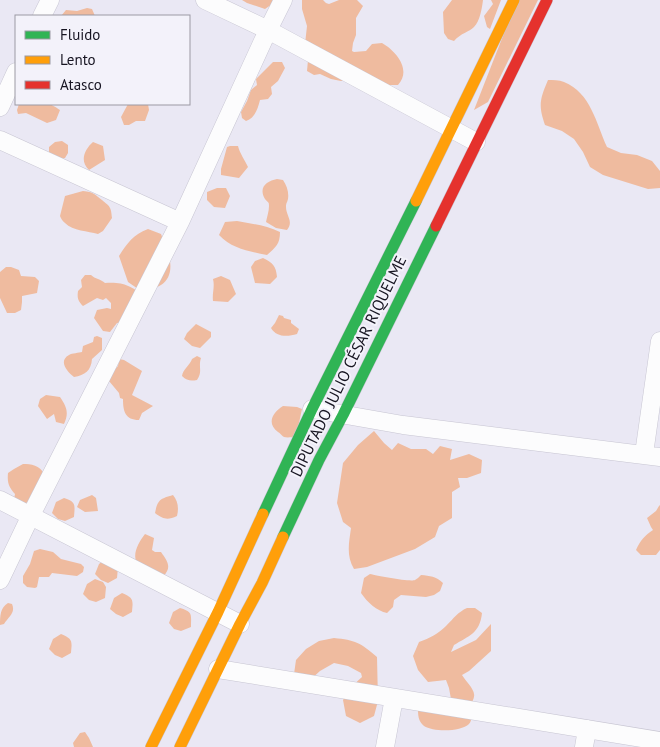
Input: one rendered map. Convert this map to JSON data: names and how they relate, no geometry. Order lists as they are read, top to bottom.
{
  "streets": {
    "street": ["DIPUTADO JULIO CÉSAR RIQUELME"]
  },
  "legend": ["Fluido", "Lento", "Atasco"]
}
